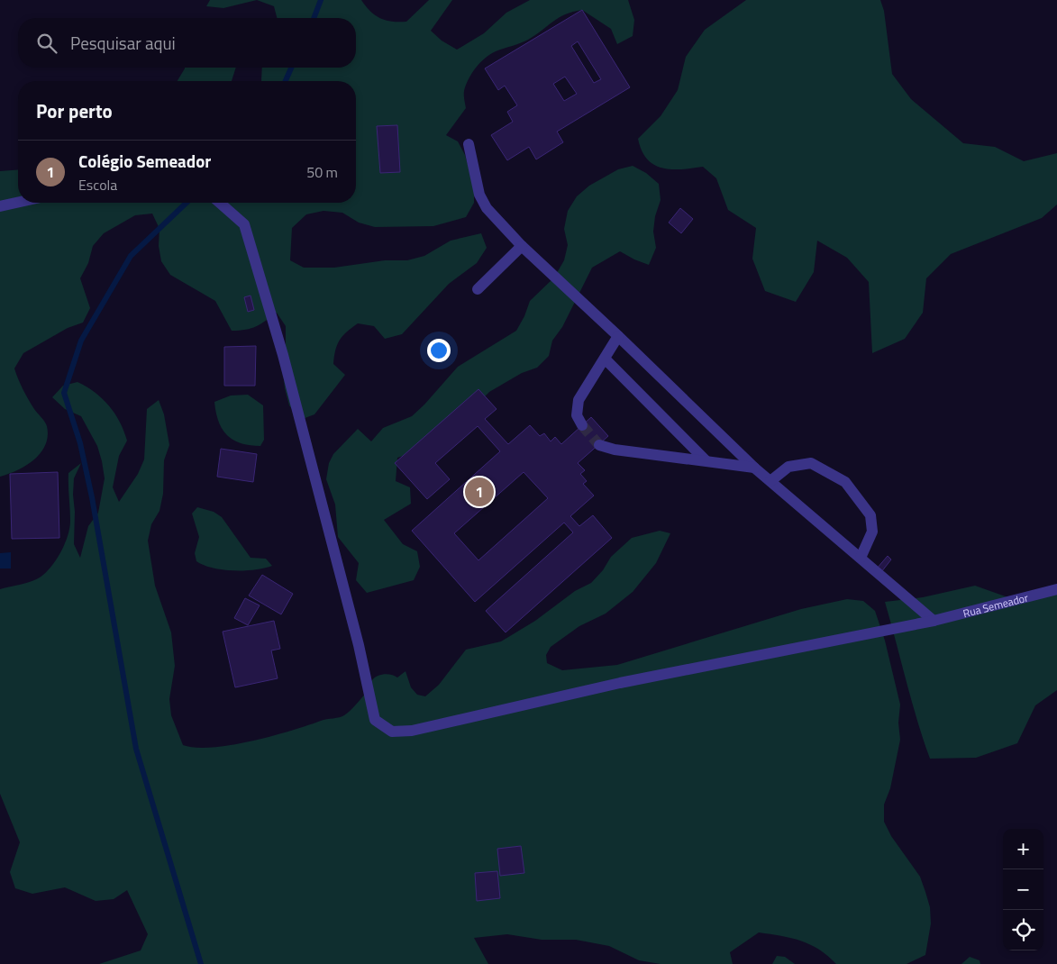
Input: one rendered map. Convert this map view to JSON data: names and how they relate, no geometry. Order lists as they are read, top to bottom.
{
  "streets": {
    "street": ["Rua Semeador"]
  },
  "page": {
    "search": "Pesquisar aqui",
    "heading": "Por perto",
    "list": [
      {
        "mark": "1",
        "name": "Colégio Semeador",
        "note": "Escola",
        "value": "50 m"
      }
    ],
    "pins": "1",
    "map_buttons": ["+", "−"]
  }
}
